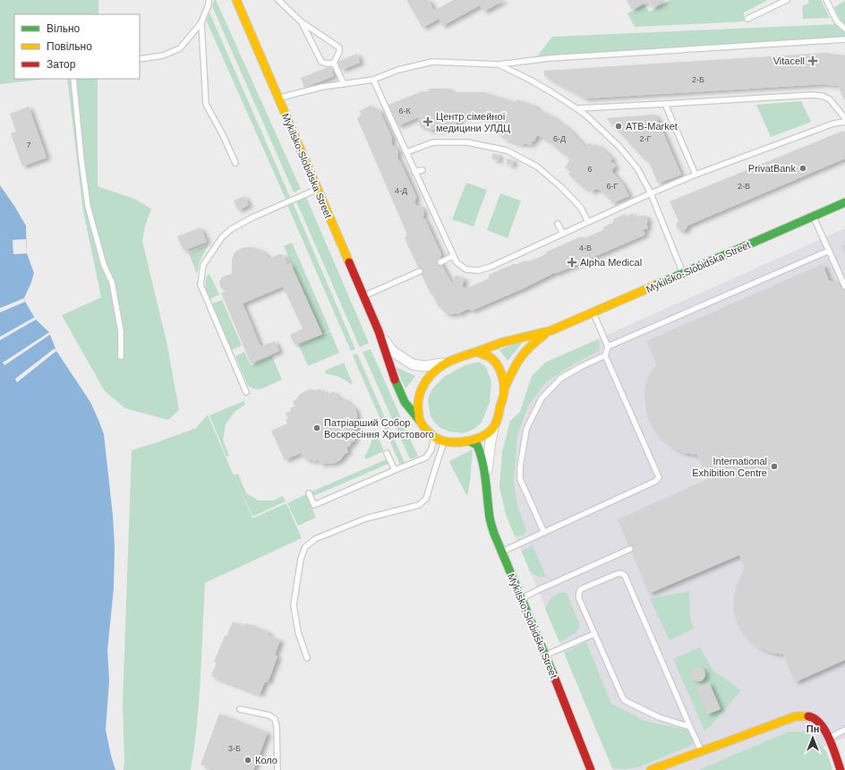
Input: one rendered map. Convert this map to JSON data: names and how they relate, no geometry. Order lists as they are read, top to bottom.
{
  "streets": {
    "street": ["Mykilsko-Slobidska Street"]
  },
  "places": {
    "health": ["Vitacell", "Центр сімейної медицини УЛДЦ", "Alpha Medical"],
    "other": [
      "ATB-Market",
      "PrivatBank",
      "Патріарший Собор Воскресіння Христового",
      "International Exhibition Centre",
      "Коло"
    ]
  },
  "house_numbers": [
    "2-Б",
    "6-К",
    "6-Д",
    "2-Г",
    "7",
    "6",
    "6-Г",
    "2-В",
    "4-Д",
    "4-В",
    "3-Б"
  ],
  "legend": ["Вільно", "Повільно", "Затор"],
  "north": "top"
}
